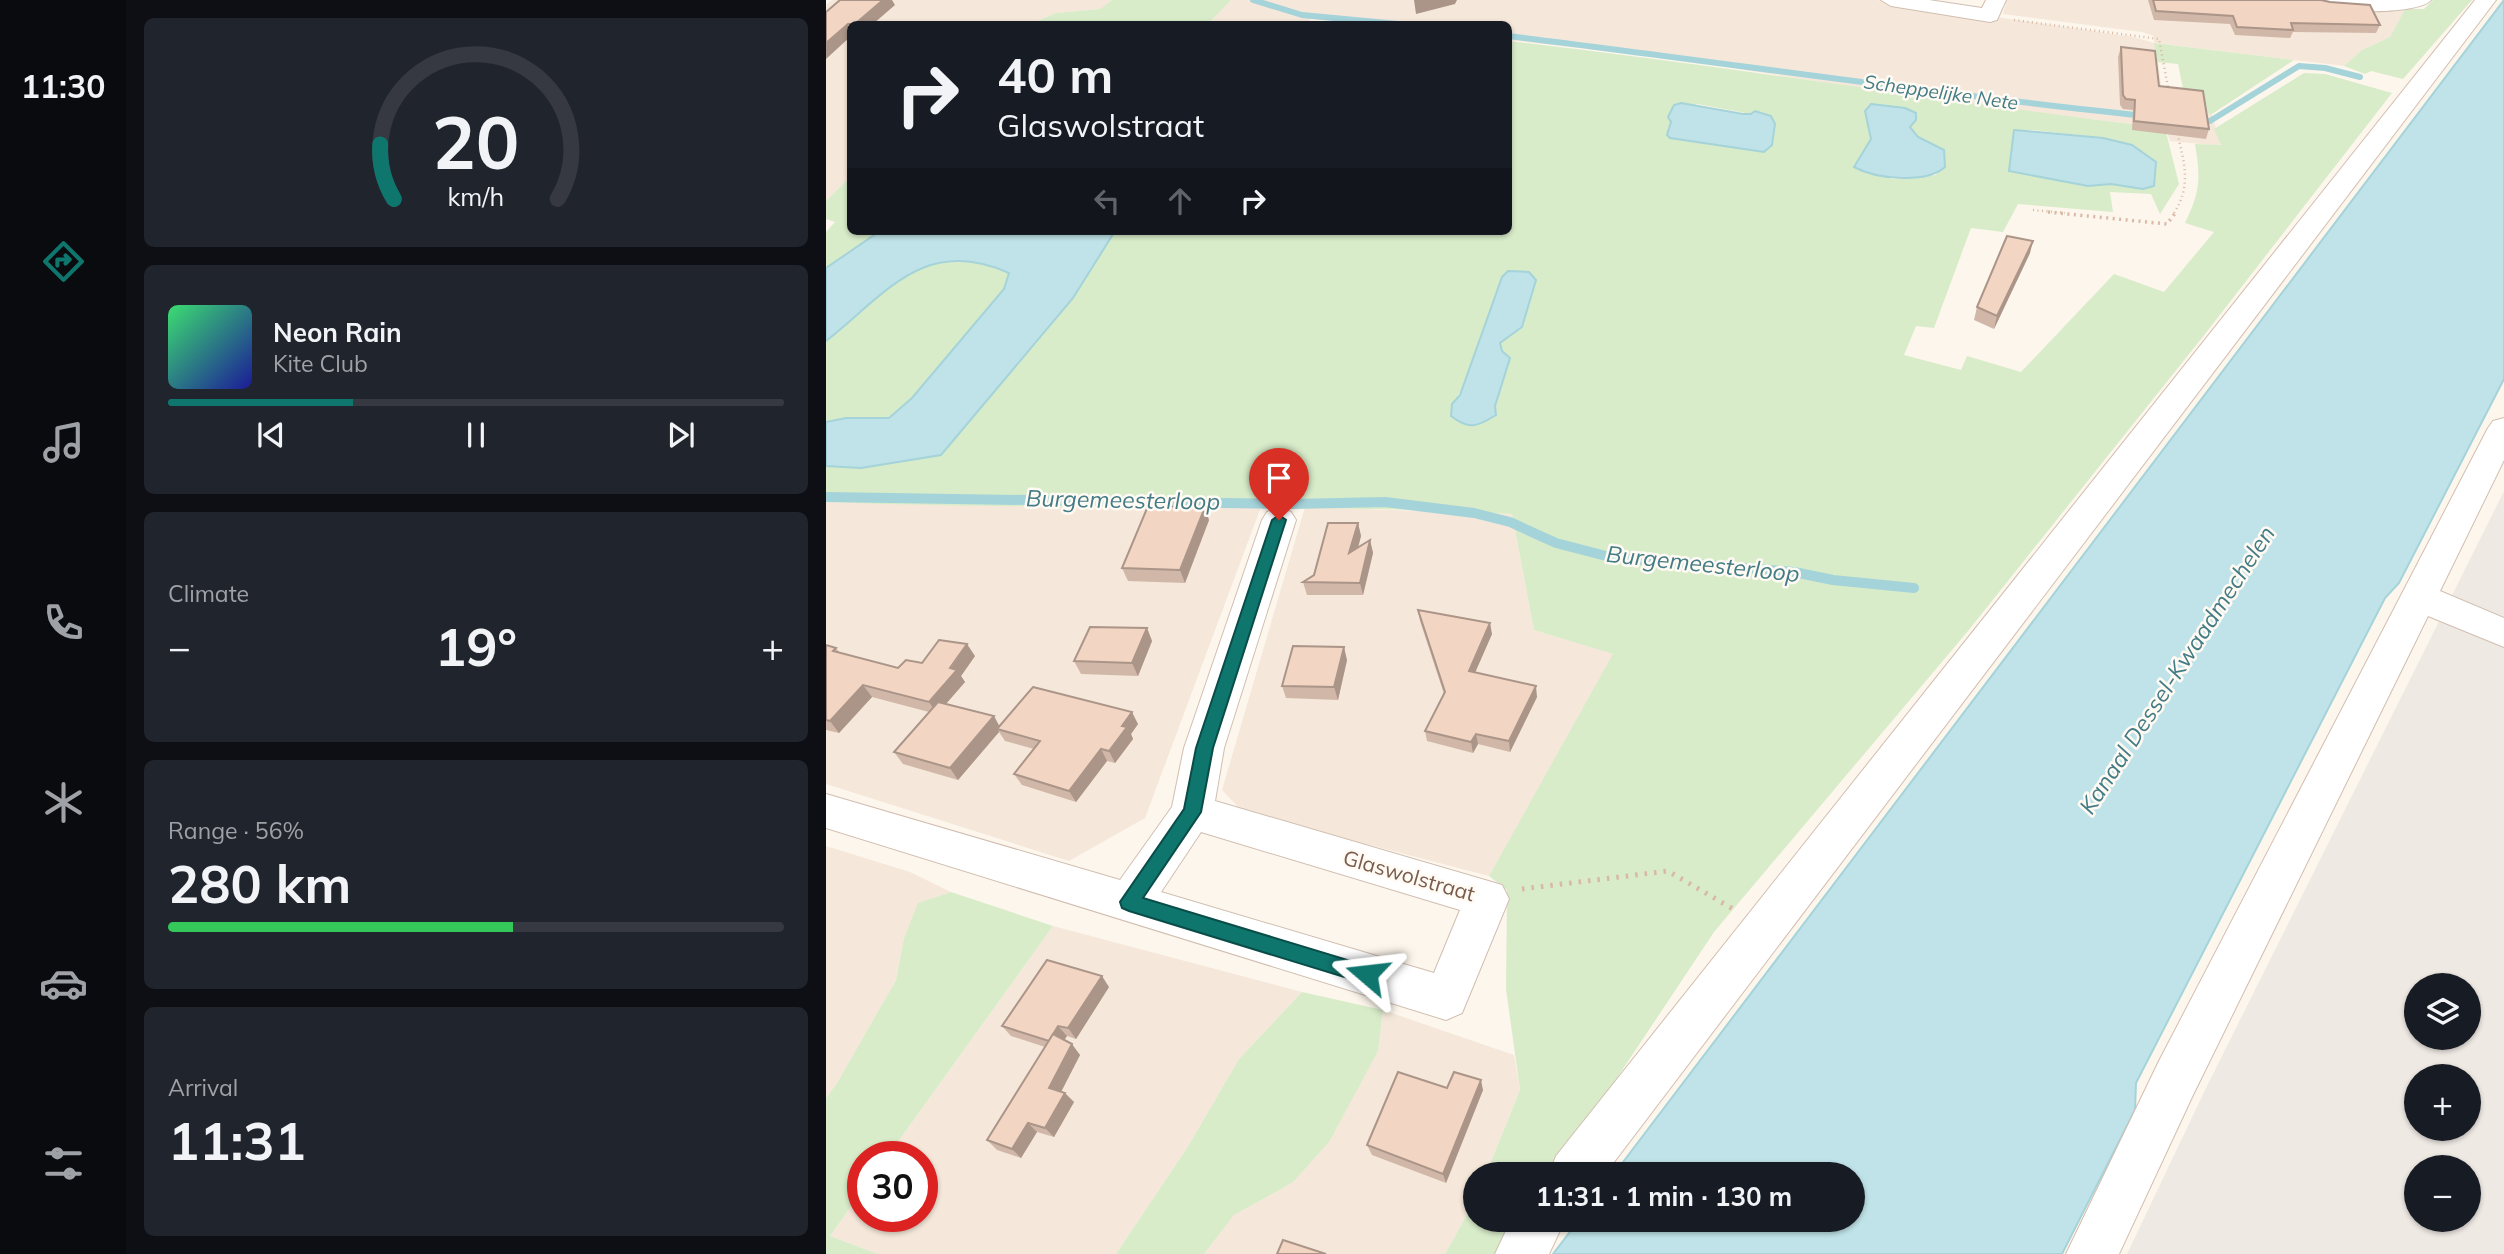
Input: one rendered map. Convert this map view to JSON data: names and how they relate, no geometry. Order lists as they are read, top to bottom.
{
  "streets": {
    "street": ["Glaswolstraat"]
  },
  "water": ["Scheppelijke Nete", "Burgemeesterloop", "Kanaal Dessel-Kwaadmechelen"],
  "page": {
    "tabs": "11:30",
    "turn": ["40 m", "Glaswolstraat"],
    "song": ["Neon Rain", "Kite Club"],
    "tile": [
      "Climate",
      ["Range · 56%", "280 km"],
      ["Arrival", "11:31"]
    ],
    "heat": ["−", "19°", "+"],
    "map_buttons": ["+", "−"],
    "limit": "30",
    "trip": "11:31 · 1 min · 130 m",
    "gauge": ["20", "km/h"]
  }
}
